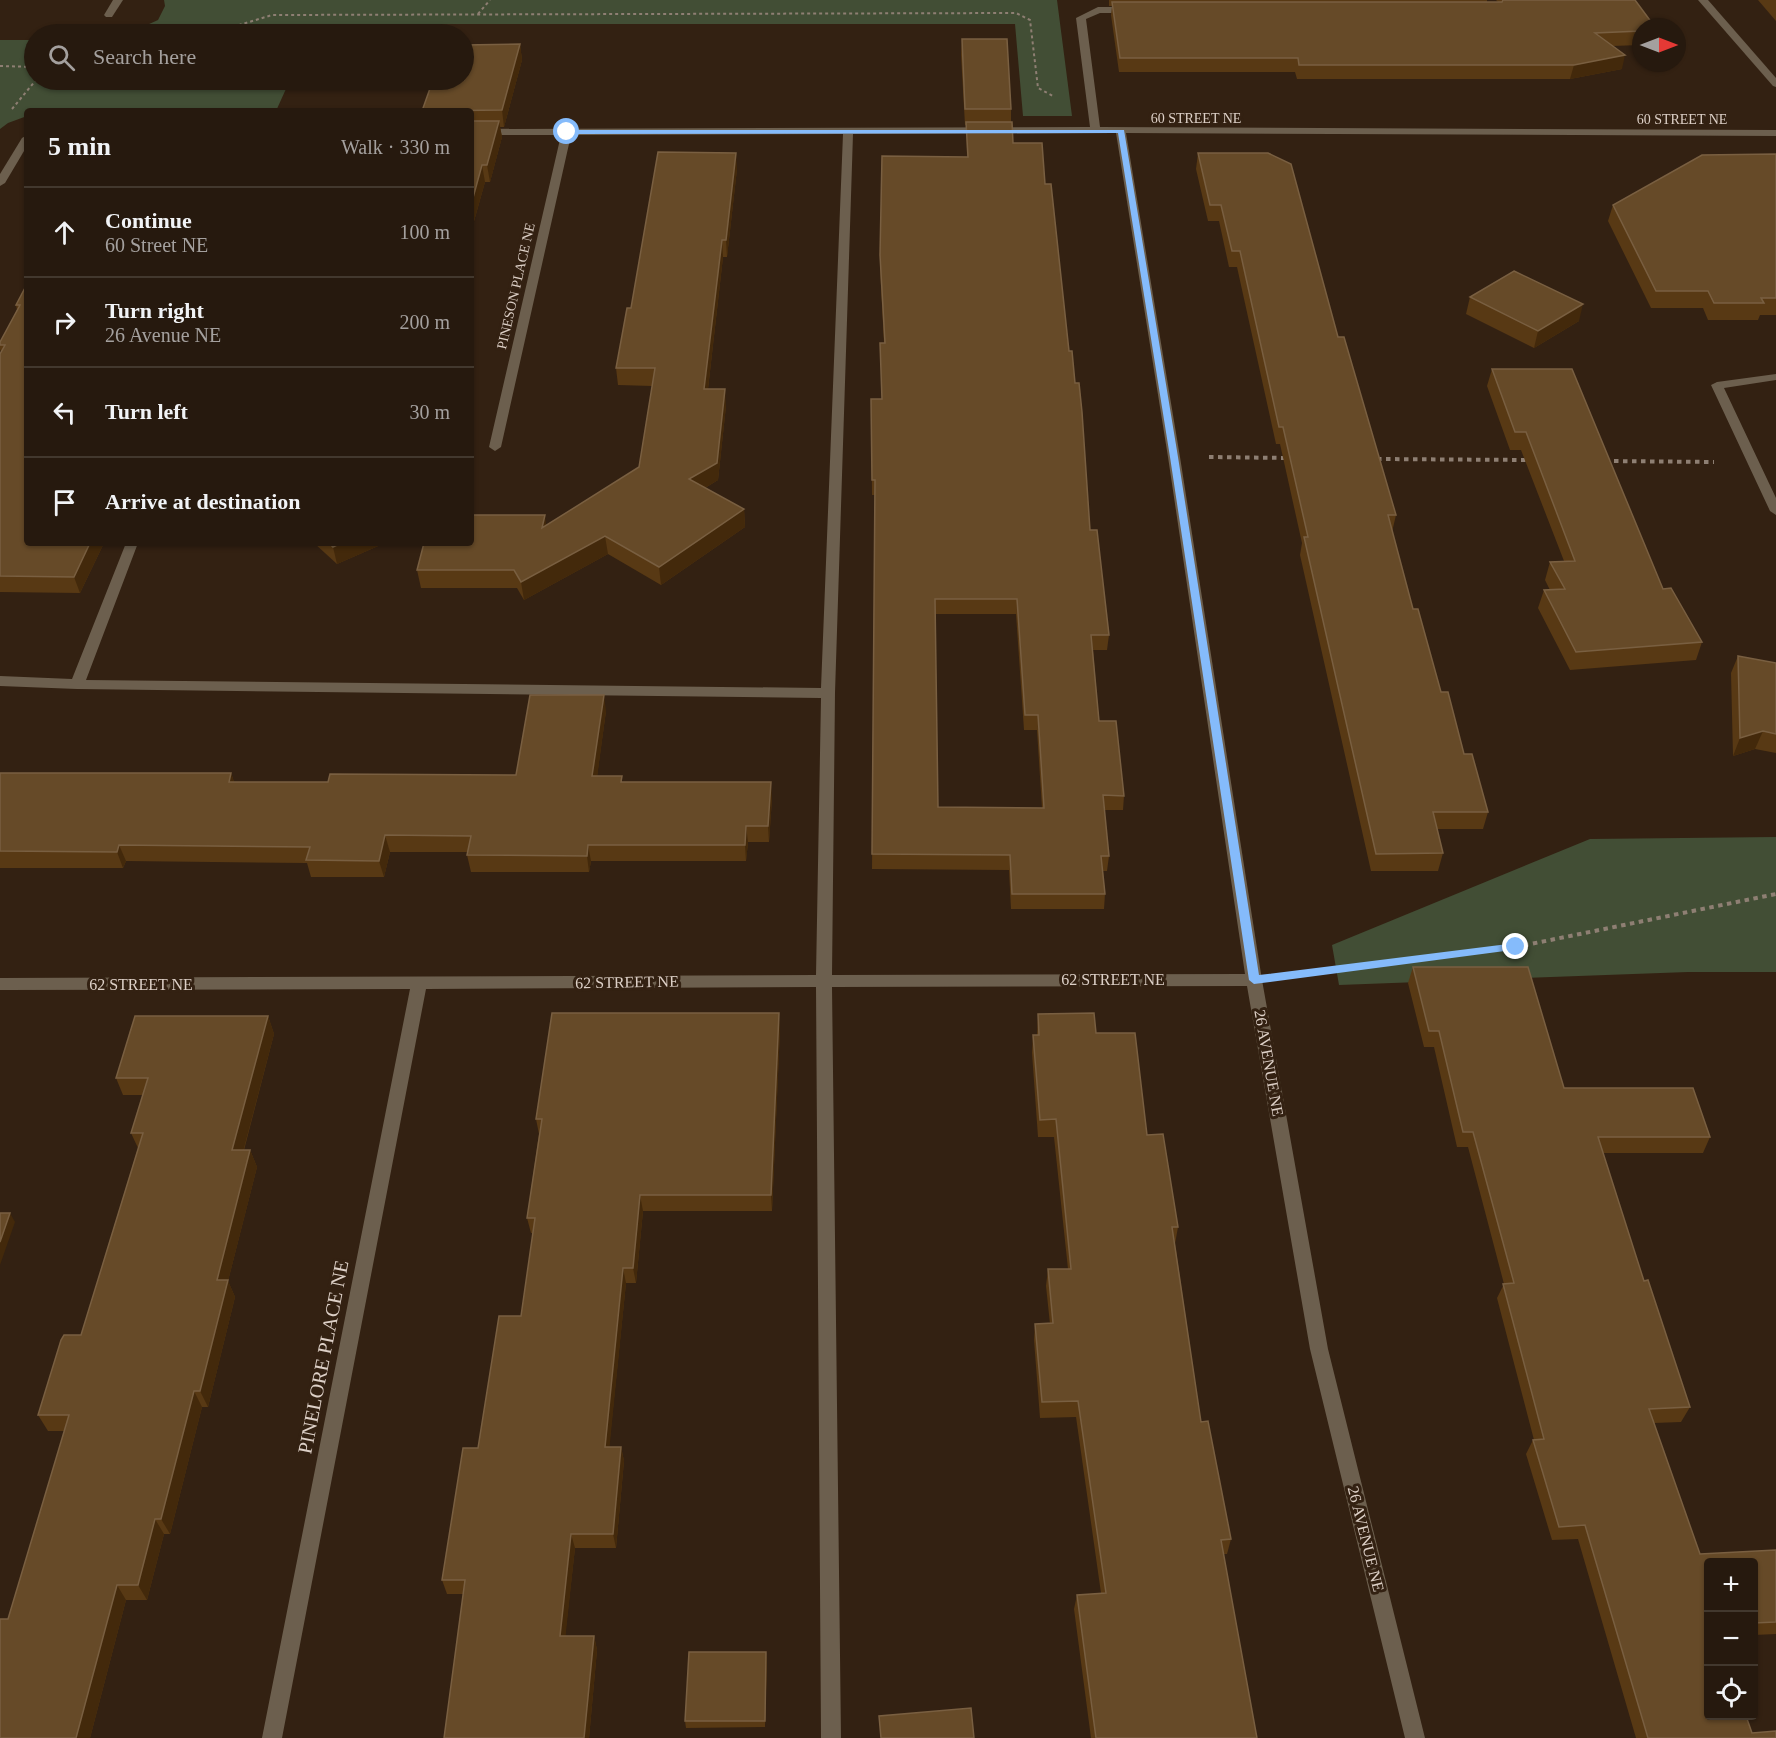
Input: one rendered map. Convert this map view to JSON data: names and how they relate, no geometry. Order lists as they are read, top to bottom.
{
  "streets": {
    "street": [
      "60 STREET NE",
      "PINESON PLACE NE",
      "62 STREET NE",
      "26 AVENUE NE",
      "PINELORE PLACE NE"
    ]
  },
  "crossings": [
    ["60 STREET NE", "PINESON PLACE NE"],
    ["60 STREET NE", "26 AVENUE NE"],
    ["62 STREET NE", "26 AVENUE NE"],
    ["62 STREET NE", "PINELORE PLACE NE"]
  ],
  "north": "right",
  "page": {
    "search": "Search here",
    "heading": ["5 min", "Walk · 330 m"],
    "list": [
      ["Continue", "60 Street NE", "100 m"],
      ["Turn right", "26 Avenue NE", "200 m"],
      ["Turn left", "30 m"],
      "Arrive at destination"
    ],
    "map_buttons": ["+", "−"]
  }
}
